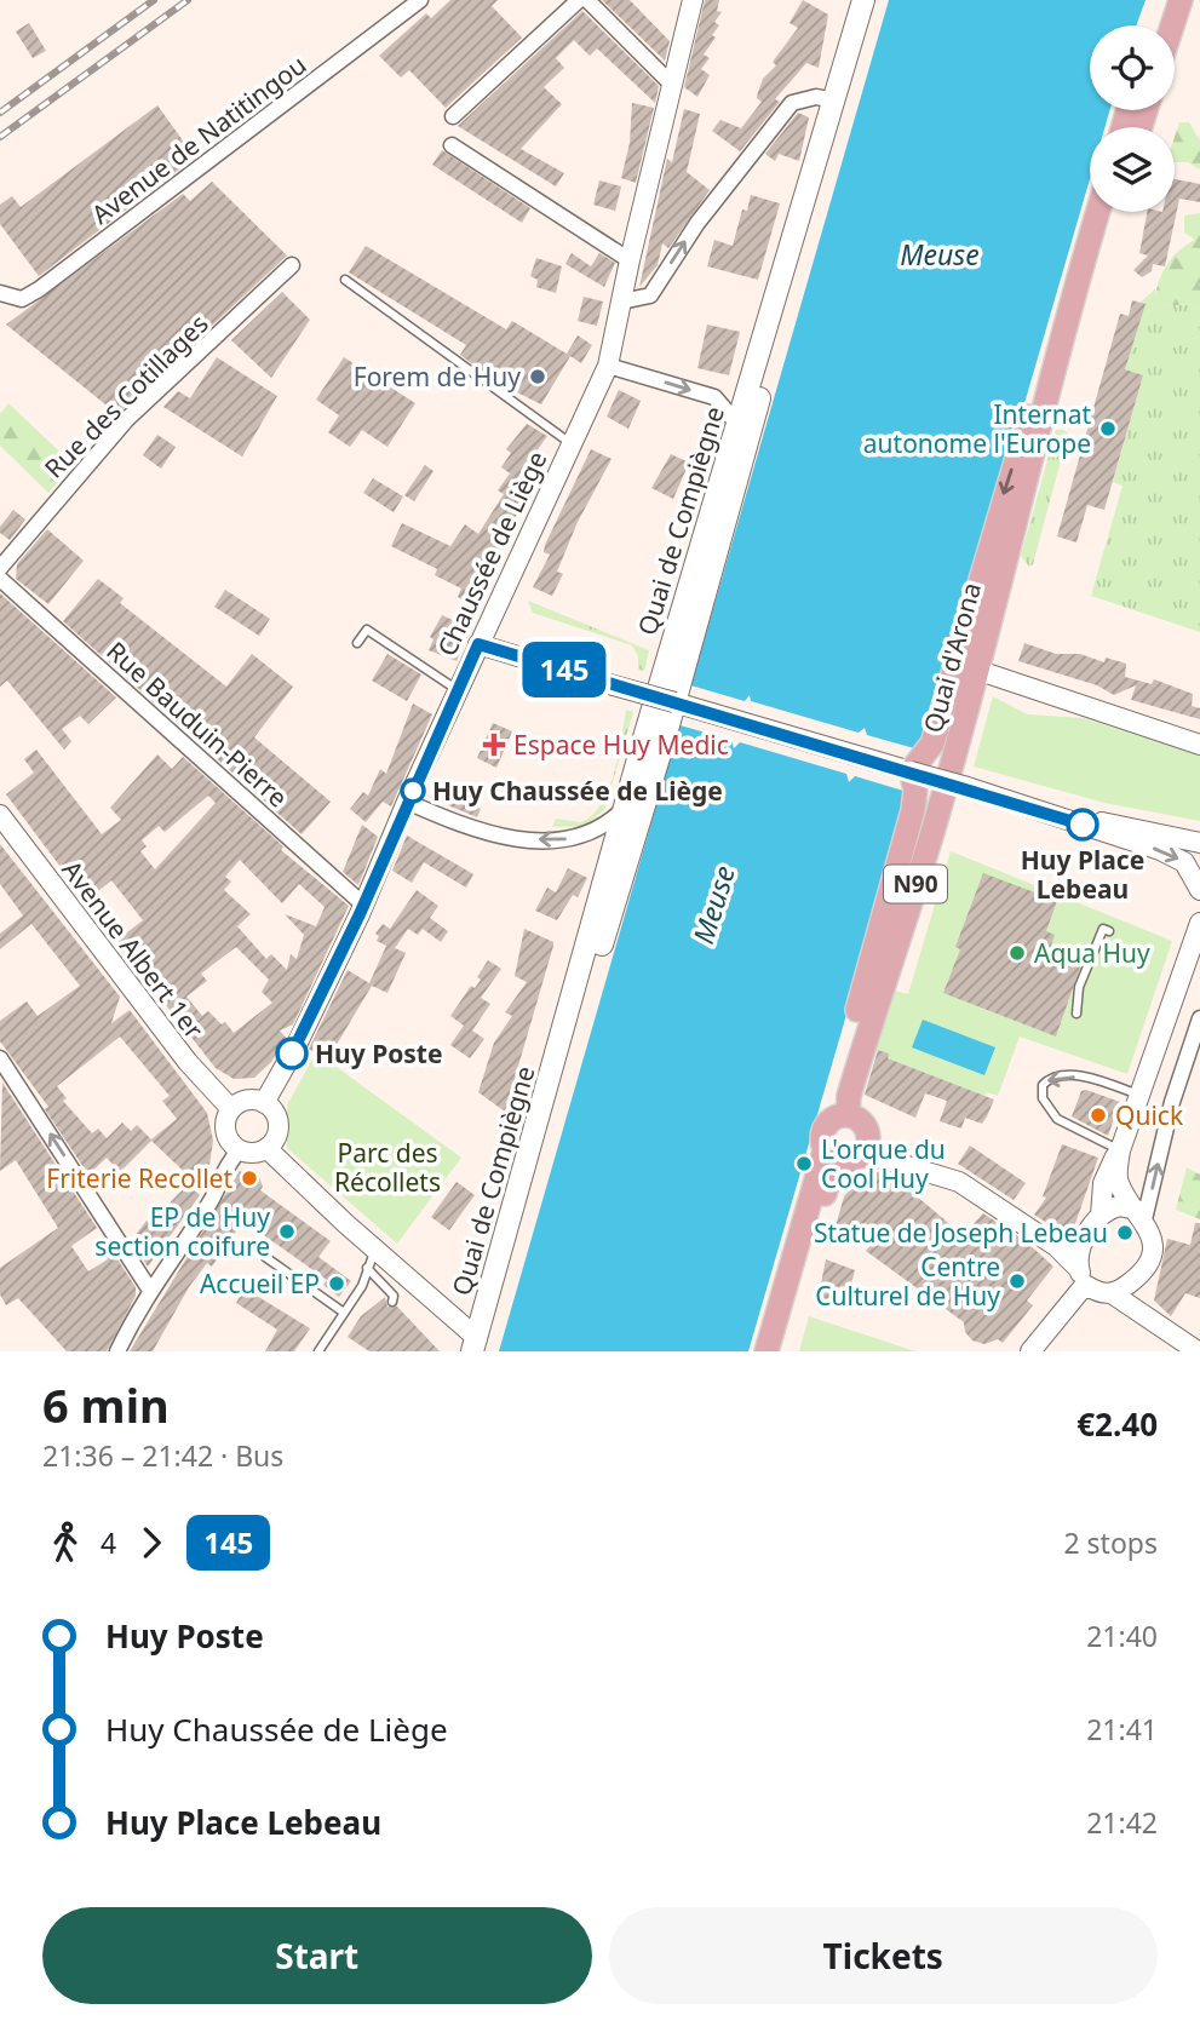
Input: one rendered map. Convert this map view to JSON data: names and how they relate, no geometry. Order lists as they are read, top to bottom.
{
  "streets": {
    "main road": ["Quai de Compiègne", "Quai d'Arona", "N90"],
    "street": [
      "Avenue de Natitingou",
      "Rue des Cotillages",
      "Chaussée de Liège",
      "Rue Bauduin-Pierre",
      "Avenue Albert 1er"
    ]
  },
  "crossings": [
    ["Chaussée de Liège", "Rue Bauduin-Pierre"],
    ["Chaussée de Liège", "Avenue Albert 1er"],
    ["Quai d'Arona", "N90"]
  ],
  "water": ["Meuse"],
  "parks": ["Parc des Récollets"],
  "places": {
    "other": [
      "Forem de Huy",
      "Internat autonome l'Europe",
      "Huy Chaussée de Liège",
      "Huy Place Lebeau",
      "Aqua Huy",
      "Huy Poste",
      "Quick",
      "L'orque du Cool Huy",
      "Friterie Recollet",
      "EP de Huy section coifure",
      "Statue de Joseph Lebeau",
      "Centre Culturel de Huy",
      "Accueil EP"
    ],
    "health": ["Espace Huy Medic"]
  },
  "lines": ["bus line 145"],
  "page": {
    "on_map": "145",
    "heading": ["6 min", "21:36 – 21:42 · Bus", "€2.40"],
    "legs": ["4", "145", "2 stops"],
    "list": [
      {
        "name": "Huy Poste",
        "value": "21:40"
      },
      {
        "name": "Huy Chaussée de Liège",
        "value": "21:41"
      },
      {
        "name": "Huy Place Lebeau",
        "value": "21:42"
      }
    ],
    "buttons": ["Start", "Tickets"]
  }
}
